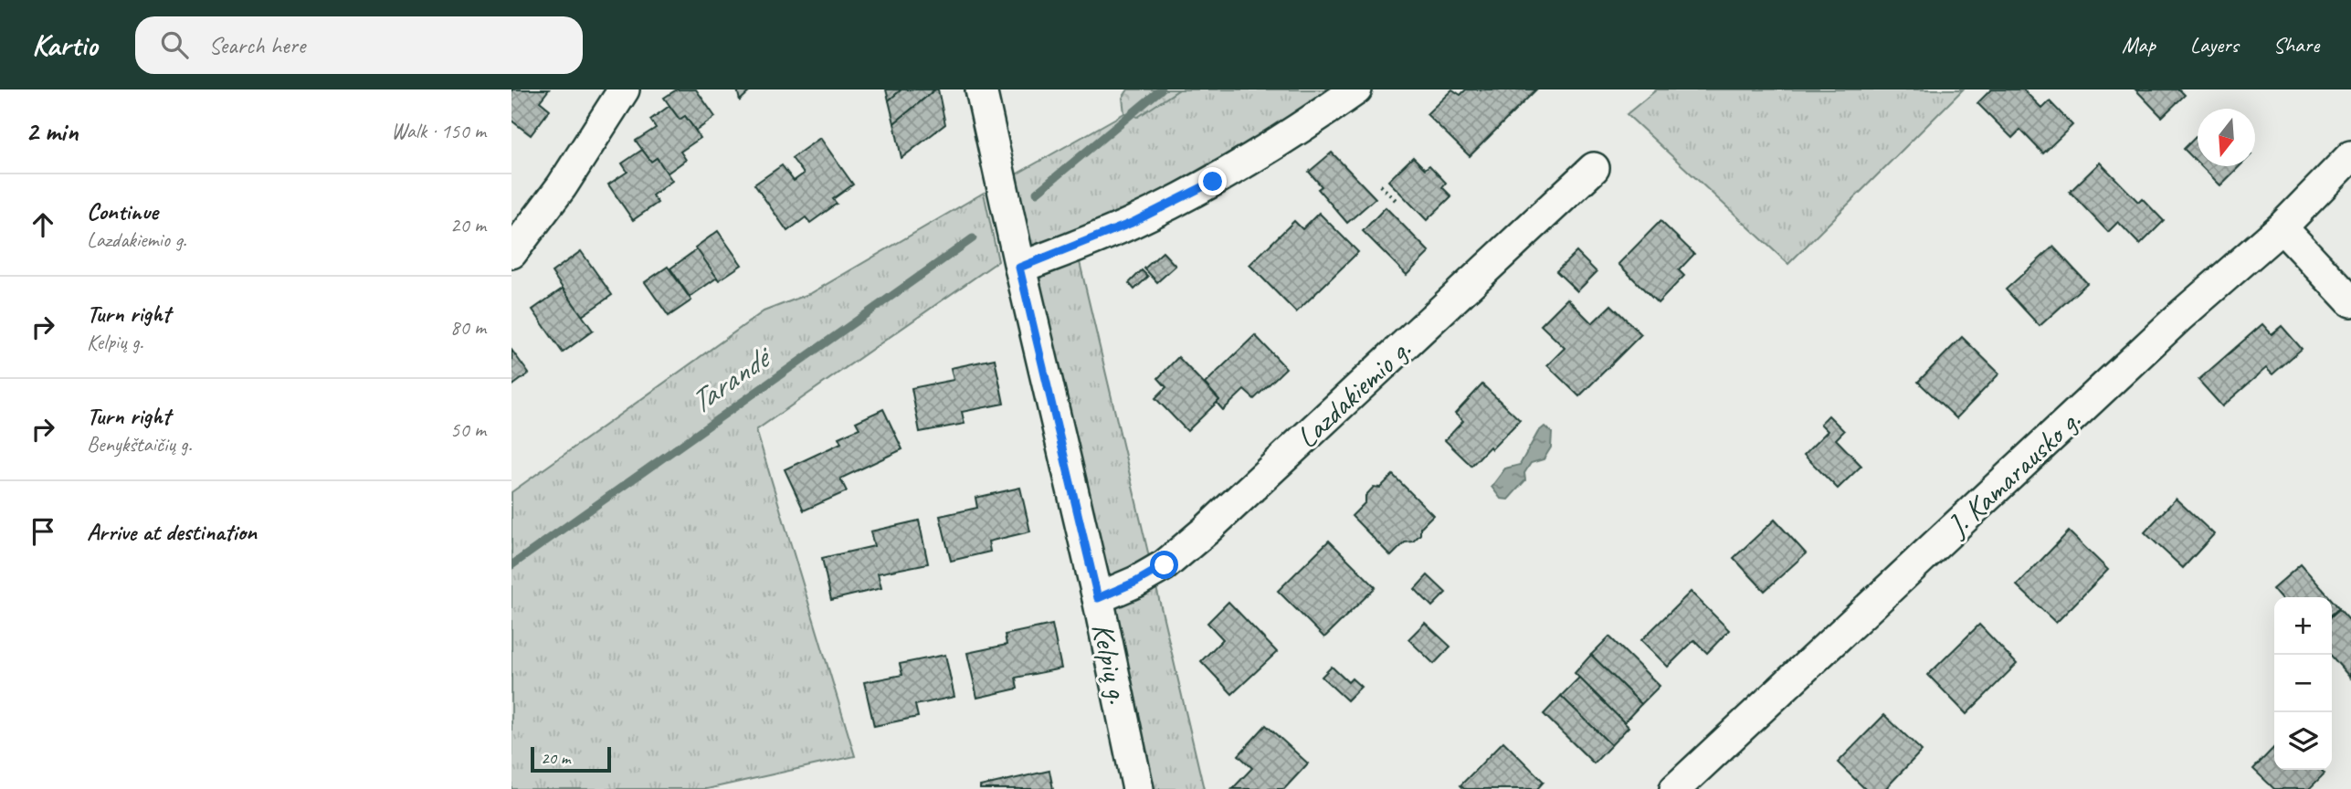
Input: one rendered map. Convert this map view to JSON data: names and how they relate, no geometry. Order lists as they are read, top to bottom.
{
  "streets": {
    "street": ["Lazdakiemio g.", "J. Kamarausko g.", "Kelpių g."]
  },
  "crossings": [
    ["Lazdakiemio g.", "Kelpių g."]
  ],
  "water": ["Tarandė"],
  "scale_bar": "20 m",
  "north": "bottom",
  "page": {
    "header": "Kartio",
    "search": "Search here",
    "nav": ["Map", "Layers", "Share"],
    "heading": ["2 min", "Walk · 150 m"],
    "list": [
      ["Continue", "Lazdakiemio g.", "20 m"],
      ["Turn right", "Kelpių g.", "80 m"],
      ["Turn right", "Benykštaičių g.", "50 m"],
      "Arrive at destination"
    ],
    "map_buttons": ["+", "−"],
    "scale": "20 m"
  }
}
